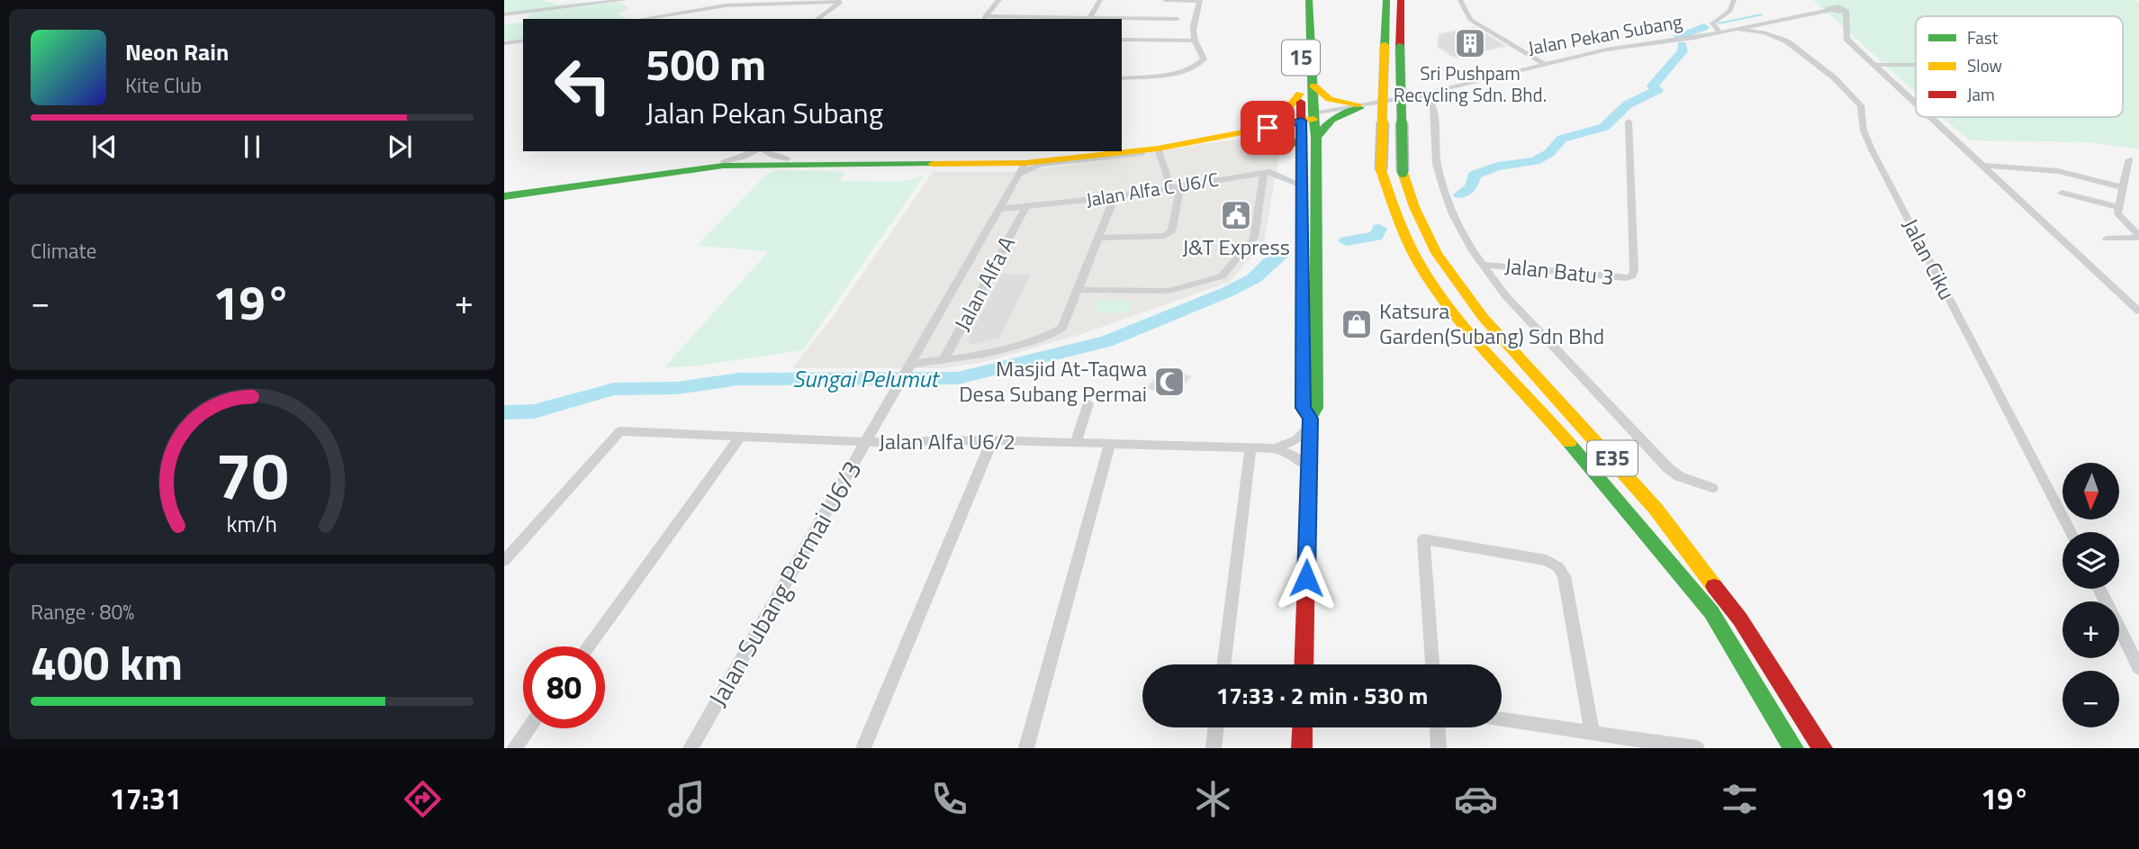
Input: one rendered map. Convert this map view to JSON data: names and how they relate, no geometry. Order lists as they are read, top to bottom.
{
  "streets": {
    "main road": ["15", "E35"],
    "street": [
      "Jalan Pekan Subang",
      "Jalan Alfa C U6/C",
      "Jalan Ciku",
      "Jalan Batu 3",
      "Jalan Alfa A",
      "Jalan Alfa U6/2",
      "Jalan Subang Permai U6/3"
    ]
  },
  "crossings": [
    ["Jalan Pekan Subang", "15"],
    ["Jalan Pekan Subang", "Jalan Ciku"],
    ["15", "Jalan Alfa C U6/C"],
    ["Jalan Alfa C U6/C", "Jalan Alfa A"],
    ["Jalan Alfa U6/2", "Jalan Subang Permai U6/3"]
  ],
  "water": ["Sungai Pelumut"],
  "places": {
    "building": ["Sri Pushpam Recycling Sdn. Bhd."],
    "public building": ["J&T Express"],
    "shop": ["Katsura Garden(Subang) Sdn Bhd"],
    "mosque": ["Masjid At-Taqwa Desa Subang Permai"]
  },
  "legend": ["Fast", "Slow", "Jam"],
  "north": "bottom",
  "page": {
    "turn": ["500 m", "Jalan Pekan Subang"],
    "song": ["Neon Rain", "Kite Club"],
    "tile": [
      "Climate",
      ["Range · 80%", "400 km"]
    ],
    "heat": ["−", "19°", "+"],
    "map_buttons": ["+", "−"],
    "limit": "80",
    "trip": "17:33 · 2 min · 530 m",
    "tabs": ["17:31", "19°"],
    "gauge": ["70", "km/h"]
  }
}
